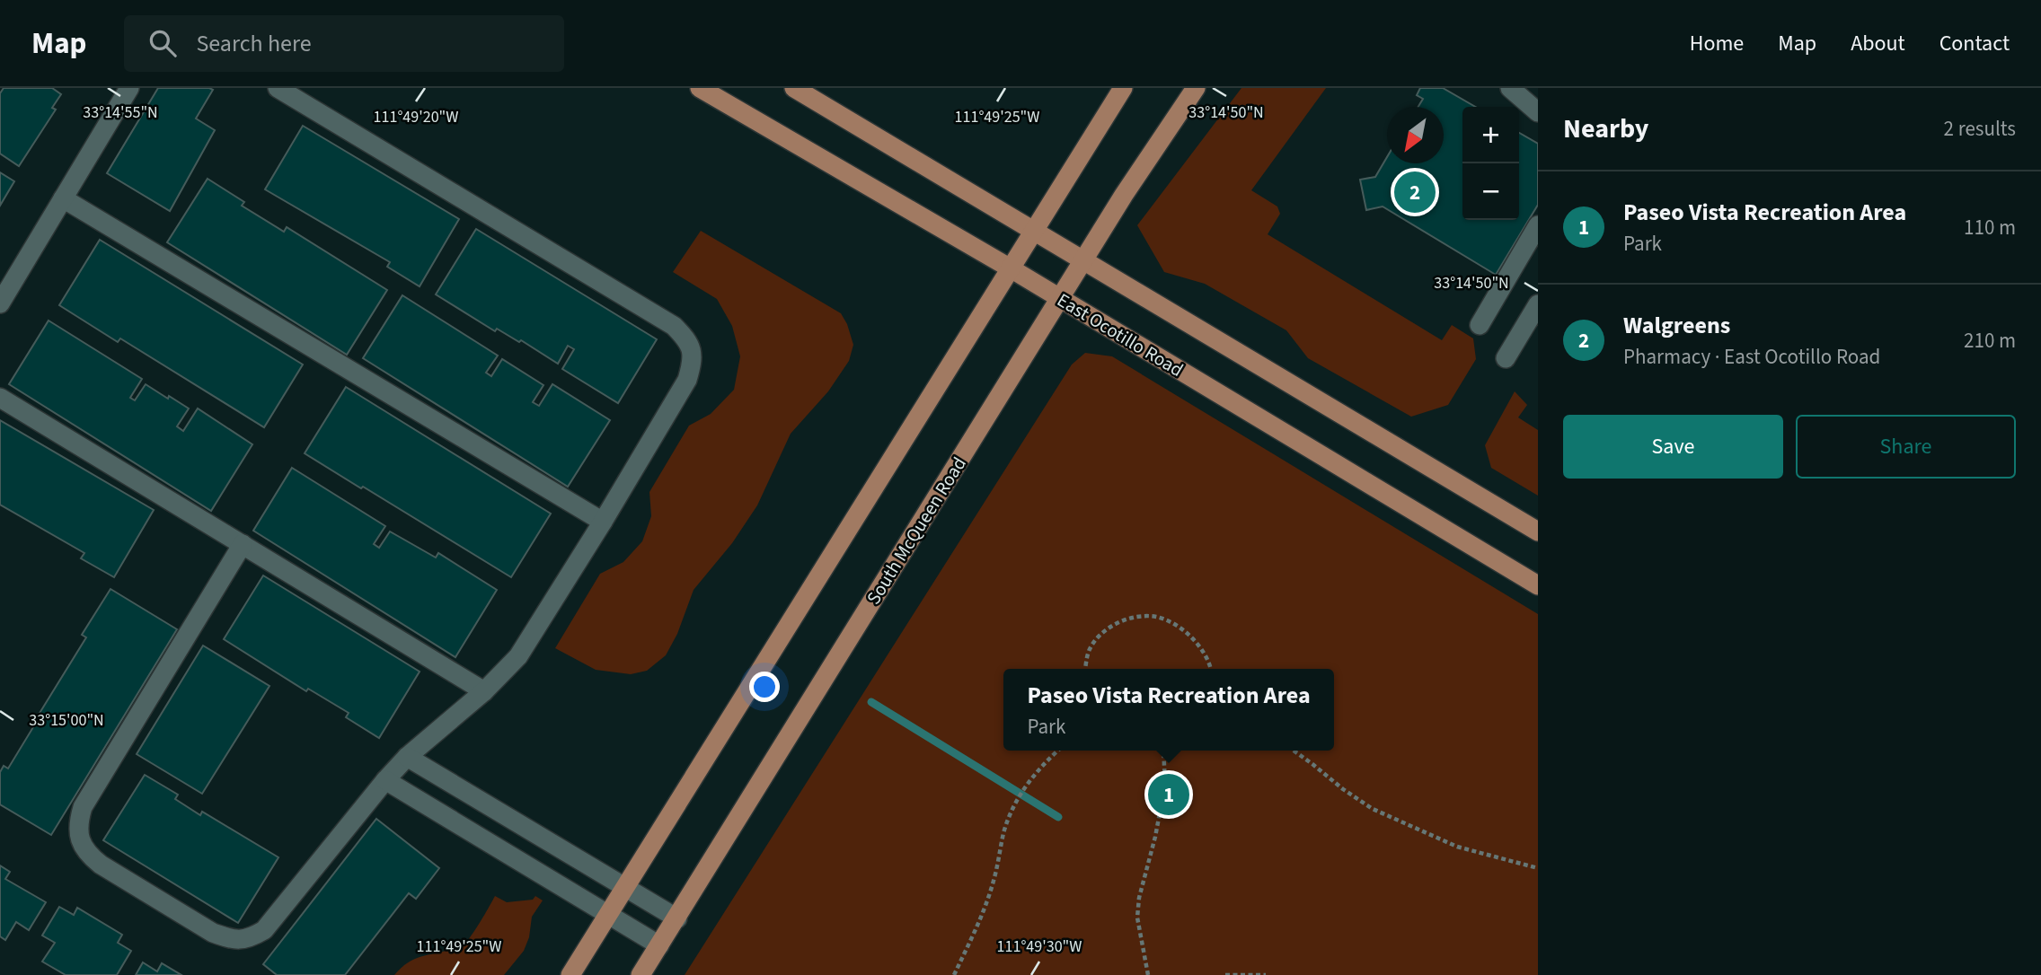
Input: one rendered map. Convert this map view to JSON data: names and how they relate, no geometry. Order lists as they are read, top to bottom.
{
  "streets": {
    "main road": ["East Ocotillo Road", "South McQueen Road"]
  },
  "crossings": [
    ["East Ocotillo Road", "South McQueen Road"]
  ],
  "north": "bottom left",
  "page": {
    "header": "Map",
    "search": "Search here",
    "nav": [
      "Home",
      "Map",
      "About",
      "Contact"
    ],
    "heading": ["Nearby", "2 results"],
    "map_buttons": ["+", "−"],
    "pins": ["2", "1"],
    "list": [
      {
        "mark": "1",
        "name": "Paseo Vista Recreation Area",
        "note": "Park",
        "value": "110 m"
      },
      {
        "mark": "2",
        "name": "Walgreens",
        "note": "Pharmacy · East Ocotillo Road",
        "value": "210 m"
      }
    ],
    "buttons": ["Save", "Share"],
    "popup": ["Paseo Vista Recreation Area", "Park"]
  },
  "coordinates": [
    "33°14'55\"N",
    "33°14'50\"N",
    "111°49'20\"W",
    "111°49'25\"W",
    "33°15'00\"N",
    "111°49'30\"W"
  ]
}
